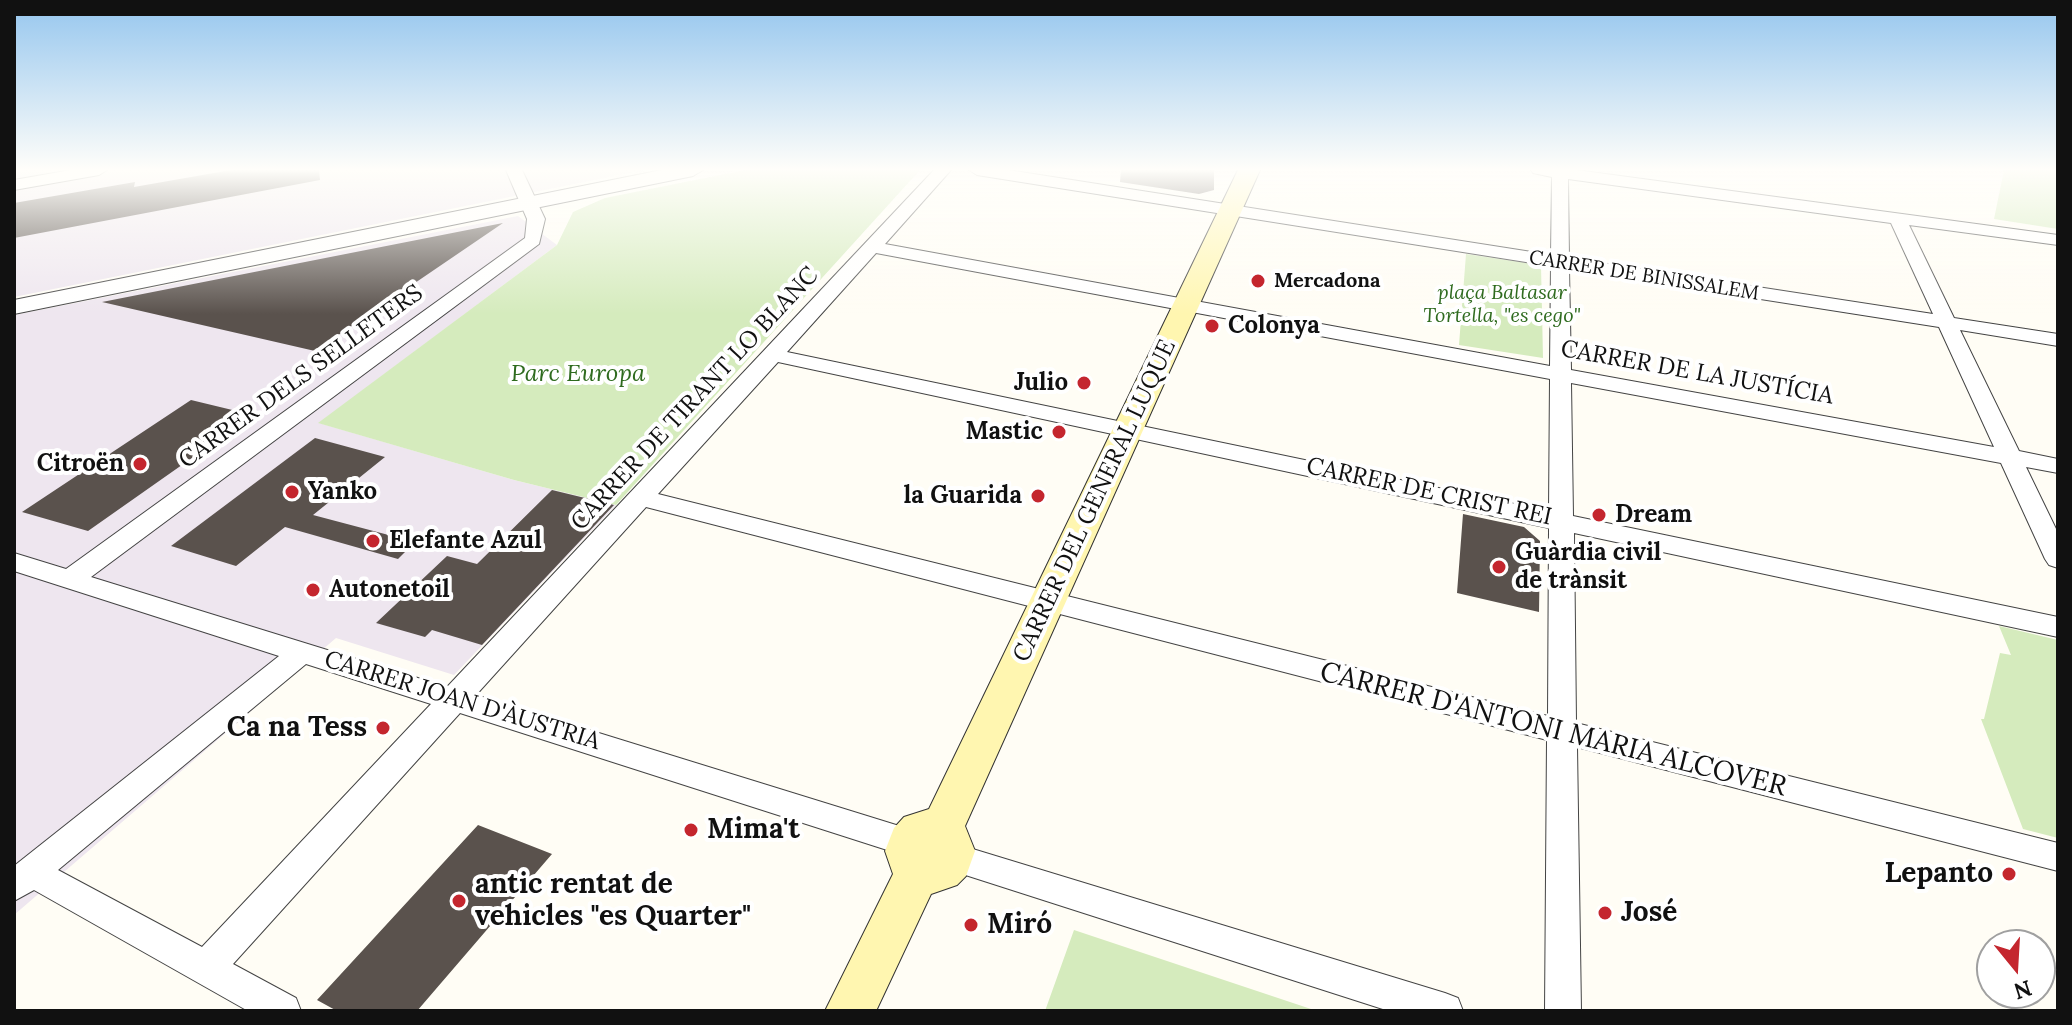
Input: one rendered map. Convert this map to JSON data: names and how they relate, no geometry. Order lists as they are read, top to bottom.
{
  "streets": {
    "main road": ["CARRER DEL GENERAL LUQUE"],
    "street": [
      "CARRER DE BINISSALEM",
      "CARRER DE LA JUSTÍCIA",
      "CARRER DELS SELLETERS",
      "CARRER DE TIRANT LO BLANC",
      "CARRER DE CRIST REI",
      "CARRER JOAN D'ÀUSTRIA",
      "CARRER D'ANTONI MARIA ALCOVER"
    ]
  },
  "crossings": [
    ["CARRER DE LA JUSTÍCIA", "CARRER DE TIRANT LO BLANC"],
    ["CARRER DE LA JUSTÍCIA", "CARRER DEL GENERAL LUQUE"],
    ["CARRER DELS SELLETERS", "CARRER JOAN D'ÀUSTRIA"],
    ["CARRER DE TIRANT LO BLANC", "CARRER DE CRIST REI"],
    ["CARRER DE TIRANT LO BLANC", "CARRER JOAN D'ÀUSTRIA"],
    ["CARRER DE TIRANT LO BLANC", "CARRER D'ANTONI MARIA ALCOVER"],
    ["CARRER DE CRIST REI", "CARRER DEL GENERAL LUQUE"],
    ["CARRER DEL GENERAL LUQUE", "CARRER JOAN D'ÀUSTRIA"],
    ["CARRER DEL GENERAL LUQUE", "CARRER D'ANTONI MARIA ALCOVER"]
  ],
  "parks": ["plaça Baltasar Tortella, \"es cego\"", "Parc Europa"],
  "places": [
    "Mercadona",
    "Colonya",
    "Julio",
    "Mastic",
    "Citroën",
    "Yanko",
    "la Guarida",
    "Dream",
    "Elefante Azul",
    "Guàrdia civil de trànsit",
    "Autonetoil",
    "Ca na Tess",
    "Mima't",
    "Lepanto",
    "antic rentat de vehicles \"es Quarter\"",
    "José",
    "Miró"
  ],
  "north": "bottom"
}
